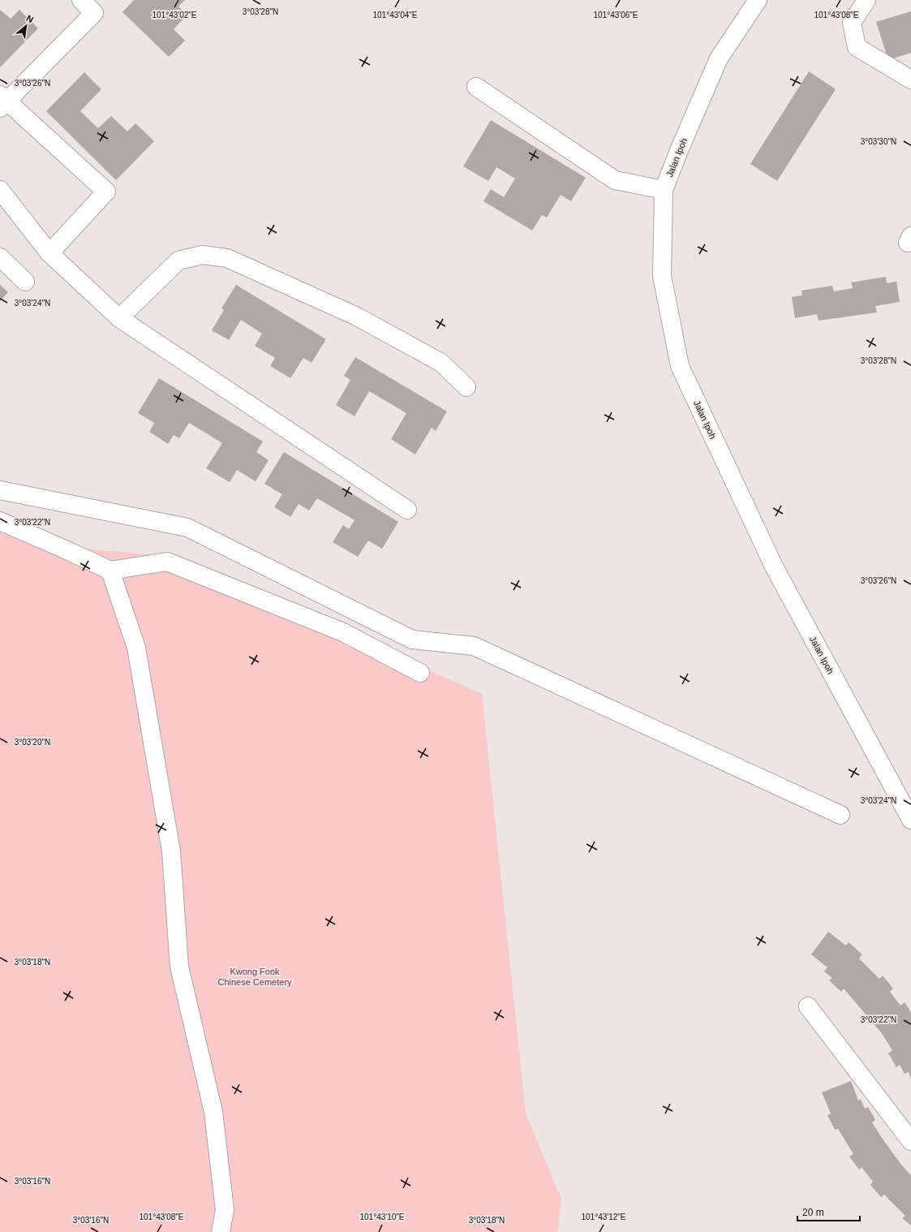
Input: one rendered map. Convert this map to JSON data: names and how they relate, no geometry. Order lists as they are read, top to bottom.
{
  "streets": {
    "street": ["Jalan Ipoh"]
  },
  "parks": ["Kwong Fook Chinese Cemetery"],
  "scale_bar": "20 m",
  "north": "top right",
  "coordinates": [
    "3°03'28\"N",
    "101°43'02\"E",
    "101°43'04\"E",
    "101°43'06\"E",
    "101°43'08\"E",
    "3°03'26\"N",
    "3°03'30\"N",
    "3°03'24\"N",
    "3°03'22\"N",
    "3°03'20\"N",
    "3°03'18\"N",
    "3°03'16\"N",
    "101°43'10\"E",
    "101°43'12\"E"
  ]
}
